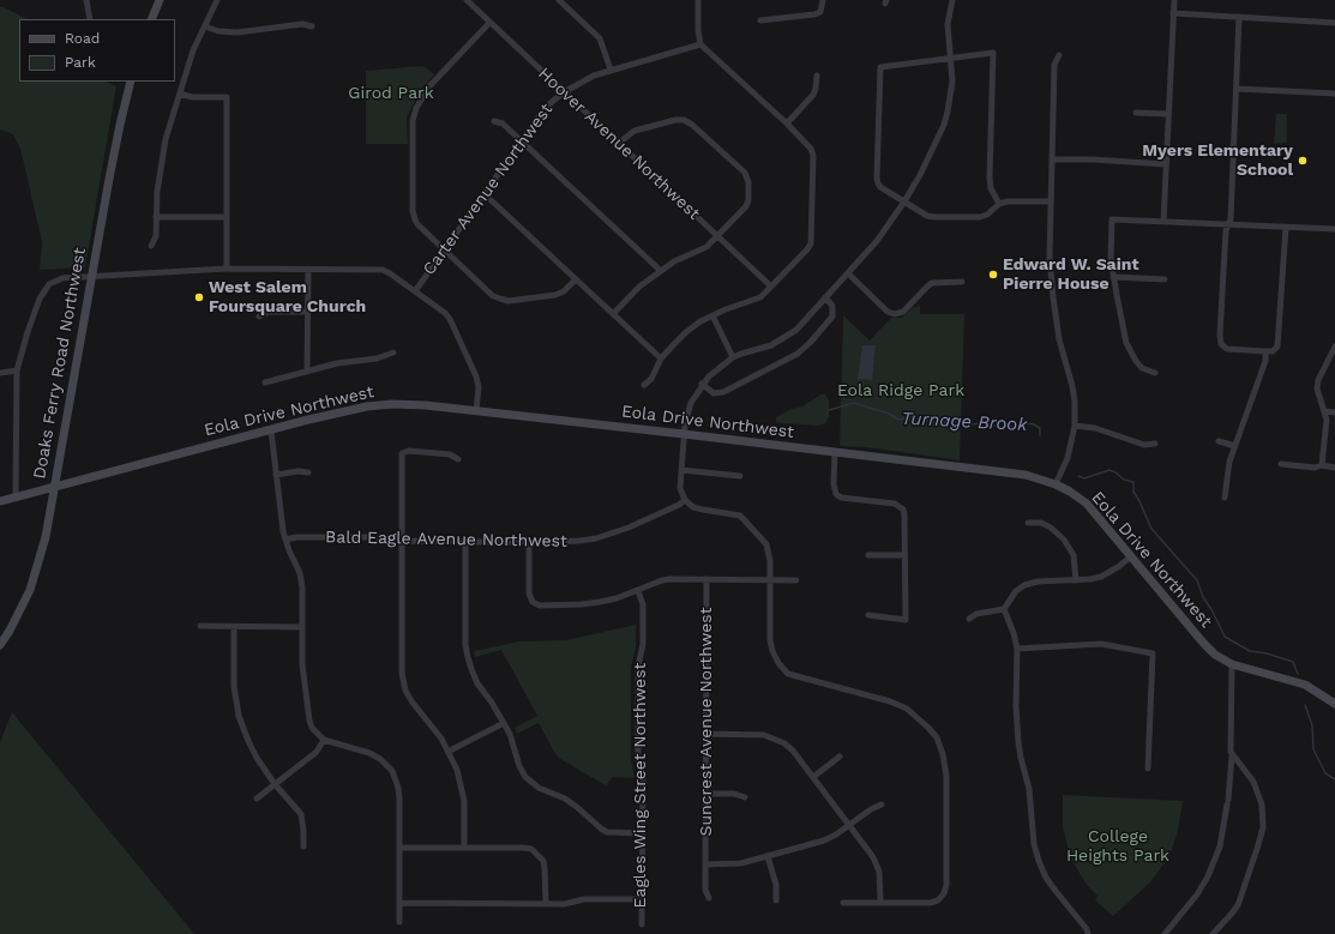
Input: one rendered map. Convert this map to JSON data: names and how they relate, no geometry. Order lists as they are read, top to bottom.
{
  "streets": {
    "main road": ["Doaks Ferry Road Northwest", "Eola Drive Northwest"],
    "street": [
      "Hoover Avenue Northwest",
      "Carter Avenue Northwest",
      "Bald Eagle Avenue Northwest",
      "Suncrest Avenue Northwest",
      "Eagles Wing Street Northwest"
    ]
  },
  "crossings": [
    ["Hoover Avenue Northwest", "Carter Avenue Northwest"],
    ["Doaks Ferry Road Northwest", "Eola Drive Northwest"]
  ],
  "water": ["Turnage Brook"],
  "parks": ["Girod Park", "Eola Ridge Park", "College Heights Park"],
  "places": ["Myers Elementary School", "Edward W. Saint Pierre House", "West Salem Foursquare Church"],
  "legend": ["Road", "Park"]
}
